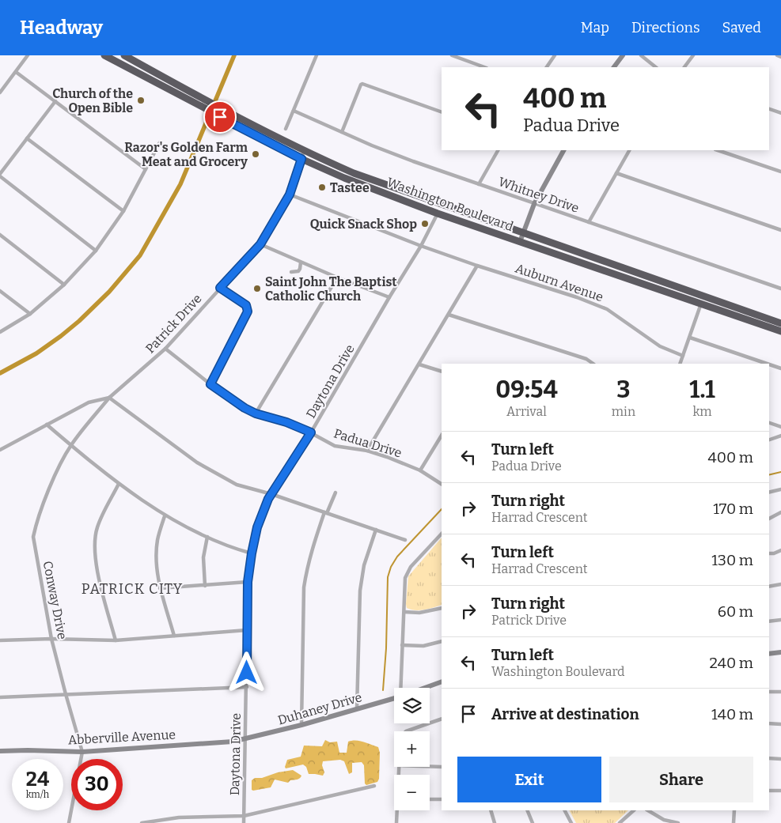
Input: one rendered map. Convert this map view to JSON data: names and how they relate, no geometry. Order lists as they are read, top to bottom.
{
  "streets": {
    "highway": ["Washington Boulevard"],
    "street": [
      "Whitney Drive",
      "Auburn Avenue",
      "Patrick Drive",
      "Daytona Drive",
      "Padua Drive",
      "Conway Drive",
      "Duhaney Drive",
      "Abberville Avenue"
    ]
  },
  "crossings": [
    ["Washington Boulevard", "Patrick Drive"],
    ["Washington Boulevard", "Daytona Drive"],
    ["Auburn Avenue", "Patrick Drive"],
    ["Auburn Avenue", "Daytona Drive"],
    ["Patrick Drive", "Padua Drive"],
    ["Patrick Drive", "Conway Drive"],
    ["Daytona Drive", "Padua Drive"],
    ["Daytona Drive", "Duhaney Drive"],
    ["Daytona Drive", "Abberville Avenue"],
    ["Conway Drive", "Abberville Avenue"],
    ["Duhaney Drive", "Abberville Avenue"]
  ],
  "districts": ["PATRICK CITY"],
  "places": [
    "Church of the Open Bible",
    "Razor's Golden Farm Meat and Grocery",
    "Tastee",
    "Quick Snack Shop",
    "Saint John The Baptist Catholic Church"
  ],
  "page": {
    "header": "Headway",
    "nav": ["Map", "Directions", "Saved"],
    "turn": ["400 m", "Padua Drive"],
    "eta": [
      "09:54",
      "Arrival",
      "3",
      "min",
      "1.1",
      "km"
    ],
    "list": [
      {
        "name": "Turn left",
        "note": "Padua Drive",
        "value": "400 m"
      },
      {
        "name": "Turn right",
        "note": "Harrad Crescent",
        "value": "170 m"
      },
      {
        "name": "Turn left",
        "note": "Harrad Crescent",
        "value": "130 m"
      },
      {
        "name": "Turn right",
        "note": "Patrick Drive",
        "value": "60 m"
      },
      {
        "name": "Turn left",
        "note": "Washington Boulevard",
        "value": "240 m"
      },
      {
        "name": "Arrive at destination",
        "value": "140 m"
      }
    ],
    "map_buttons": ["+", "−"],
    "buttons": ["Exit", "Share"],
    "speed": "24 km/h",
    "limit": "30"
  }
}
